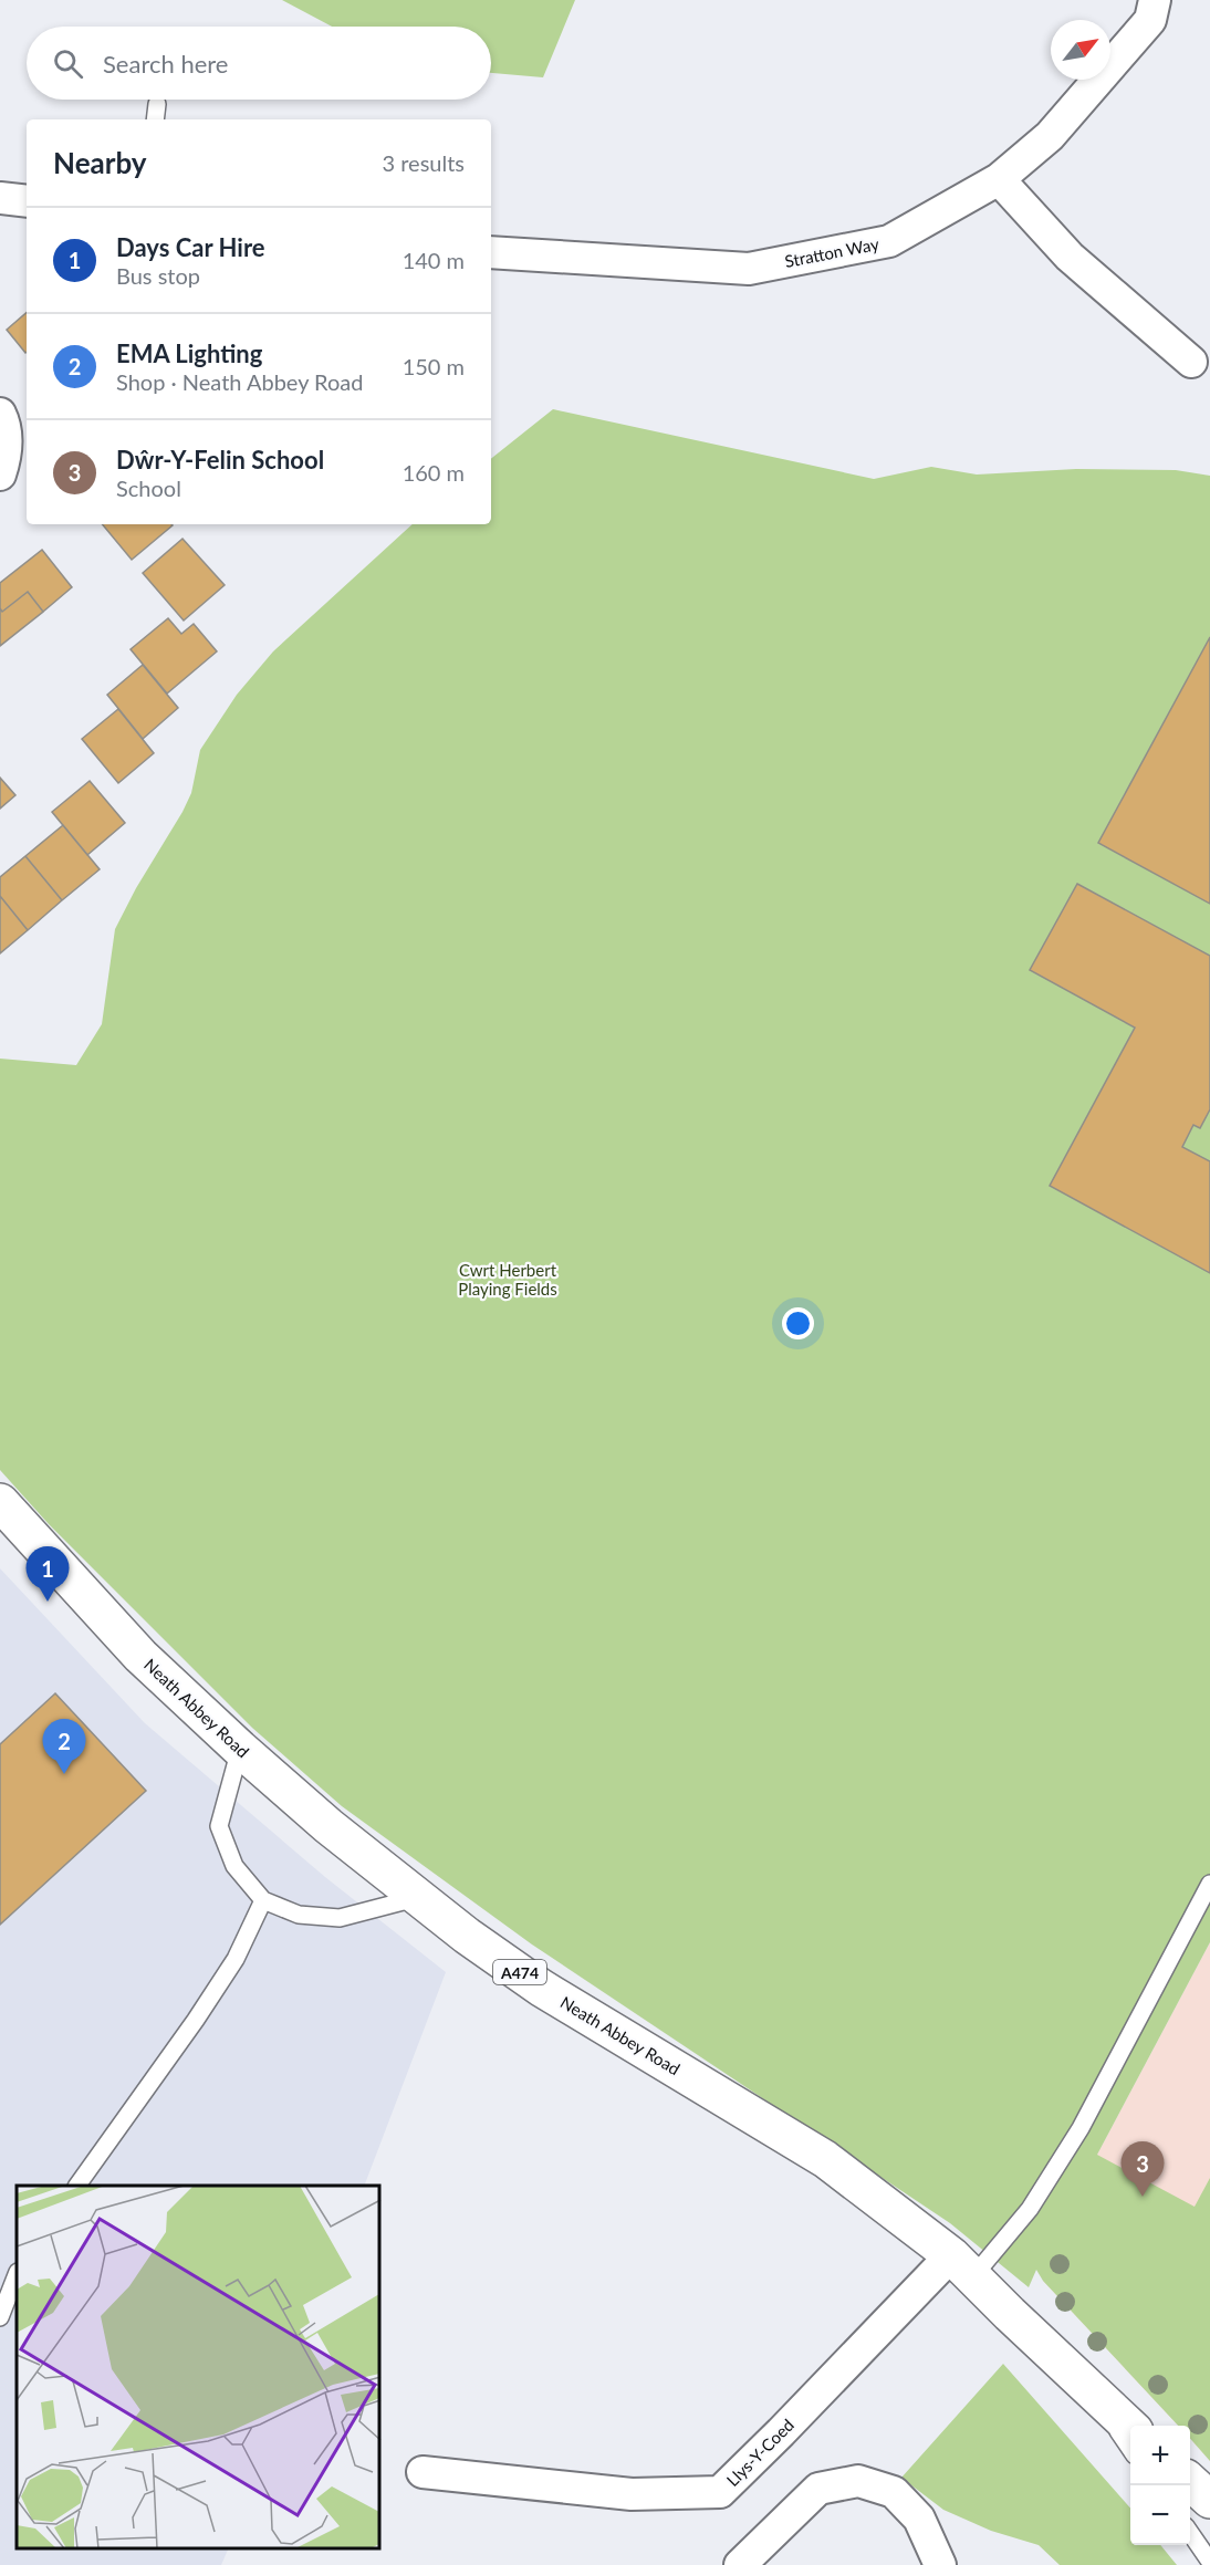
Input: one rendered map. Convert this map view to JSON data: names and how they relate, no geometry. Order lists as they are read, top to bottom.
{
  "streets": {
    "main road": ["Neath Abbey Road", "A474"],
    "street": ["Stratton Way", "Llys-Y-Coed"]
  },
  "crossings": [
    ["Neath Abbey Road", "Llys-Y-Coed"]
  ],
  "parks": ["Cwrt Herbert Playing Fields"],
  "north": "top right",
  "page": {
    "search": "Search here",
    "heading": ["Nearby", "3 results"],
    "list": [
      {
        "mark": "1",
        "name": "Days Car Hire",
        "note": "Bus stop",
        "value": "140 m"
      },
      {
        "mark": "2",
        "name": "EMA Lighting",
        "note": "Shop · Neath Abbey Road",
        "value": "150 m"
      },
      {
        "mark": "3",
        "name": "Dŵr-Y-Felin School",
        "note": "School",
        "value": "160 m"
      }
    ],
    "pins": ["1", "2", "3"],
    "map_buttons": ["+", "−"]
  }
}
